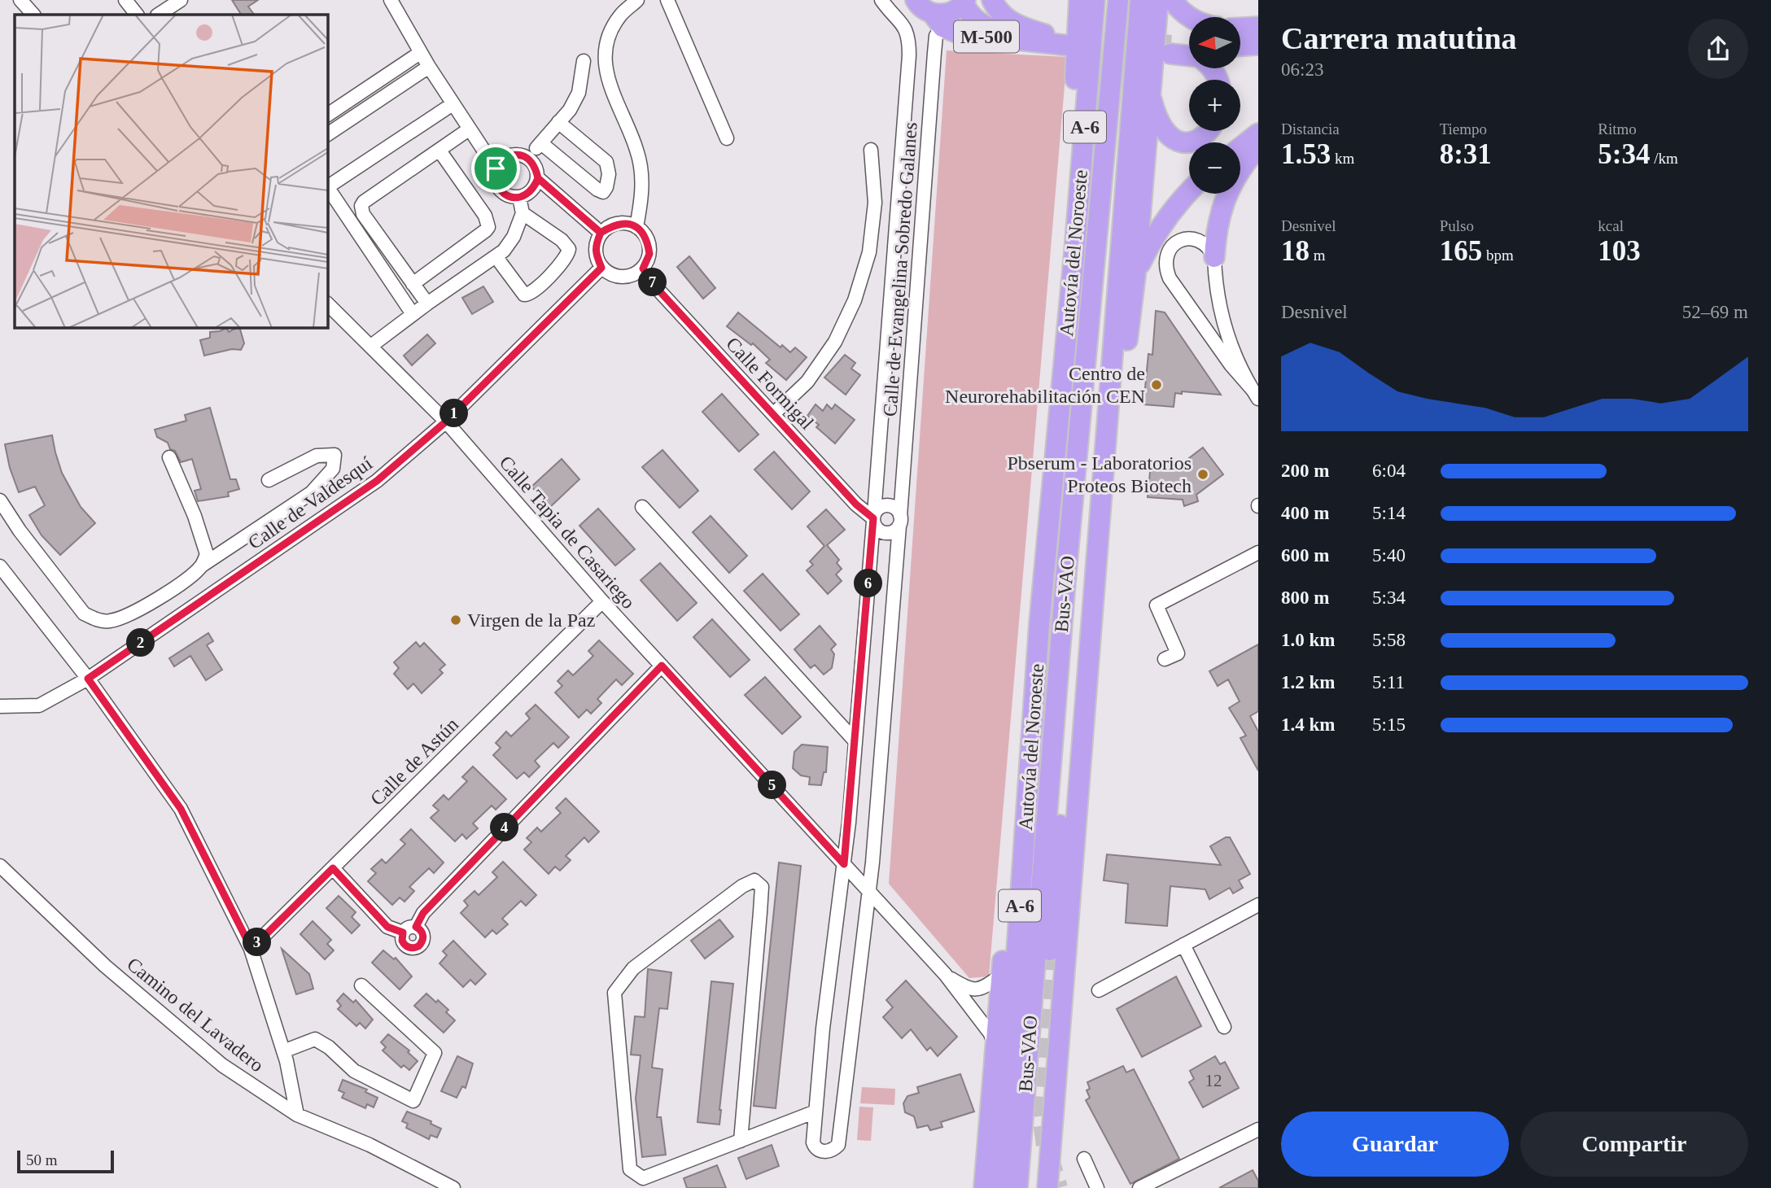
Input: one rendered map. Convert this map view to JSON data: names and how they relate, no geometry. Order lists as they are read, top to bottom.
{
  "streets": {
    "highway": [
      "M-500",
      "A-6",
      "Autovía del Noroeste",
      "Bus-VAO"
    ],
    "street": [
      "Calle de Evangelina Sobredo Galanes",
      "Calle Formigal",
      "Calle de Valdesquí",
      "Calle Tapia de Casariego",
      "Calle de Astún",
      "Camino del Lavadero"
    ]
  },
  "crossings": [
    ["M-500", "Calle de Evangelina Sobredo Galanes"],
    ["Calle de Evangelina Sobredo Galanes", "Calle Formigal"],
    ["Calle de Evangelina Sobredo Galanes", "Calle Tapia de Casariego"],
    ["Calle Formigal", "Calle de Valdesquí"],
    ["Calle de Valdesquí", "Calle Tapia de Casariego"],
    ["Calle Tapia de Casariego", "Calle de Astún"]
  ],
  "places": ["Centro de Neurorehabilitación CEN", "Pbserum - Laboratorios Proteos Biotech", "Virgen de la Paz"],
  "house_numbers": ["12"],
  "scale_bar": "50 m",
  "north": "left",
  "page": {
    "heading": ["Carrera matutina", "06:23"],
    "map_buttons": ["+", "−"],
    "stats": [
      ["Distancia", "1.53 km"],
      ["Tiempo", "8:31"],
      ["Ritmo", "5:34 /km"],
      ["Desnivel", "18 m"],
      ["Pulso", "165 bpm"],
      ["kcal", "103"]
    ],
    "pins": [
      "7",
      "1",
      "6",
      "2",
      "5",
      "4",
      "3"
    ],
    "chart": ["Desnivel", "52–69 m"],
    "list": [
      {
        "name": "200 m",
        "note": "6:04"
      },
      {
        "name": "400 m",
        "note": "5:14"
      },
      {
        "name": "600 m",
        "note": "5:40"
      },
      {
        "name": "800 m",
        "note": "5:34"
      },
      {
        "name": "1.0 km",
        "note": "5:58"
      },
      {
        "name": "1.2 km",
        "note": "5:11"
      },
      {
        "name": "1.4 km",
        "note": "5:15"
      }
    ],
    "buttons": ["Guardar", "Compartir"],
    "scale": "50 m"
  }
}
